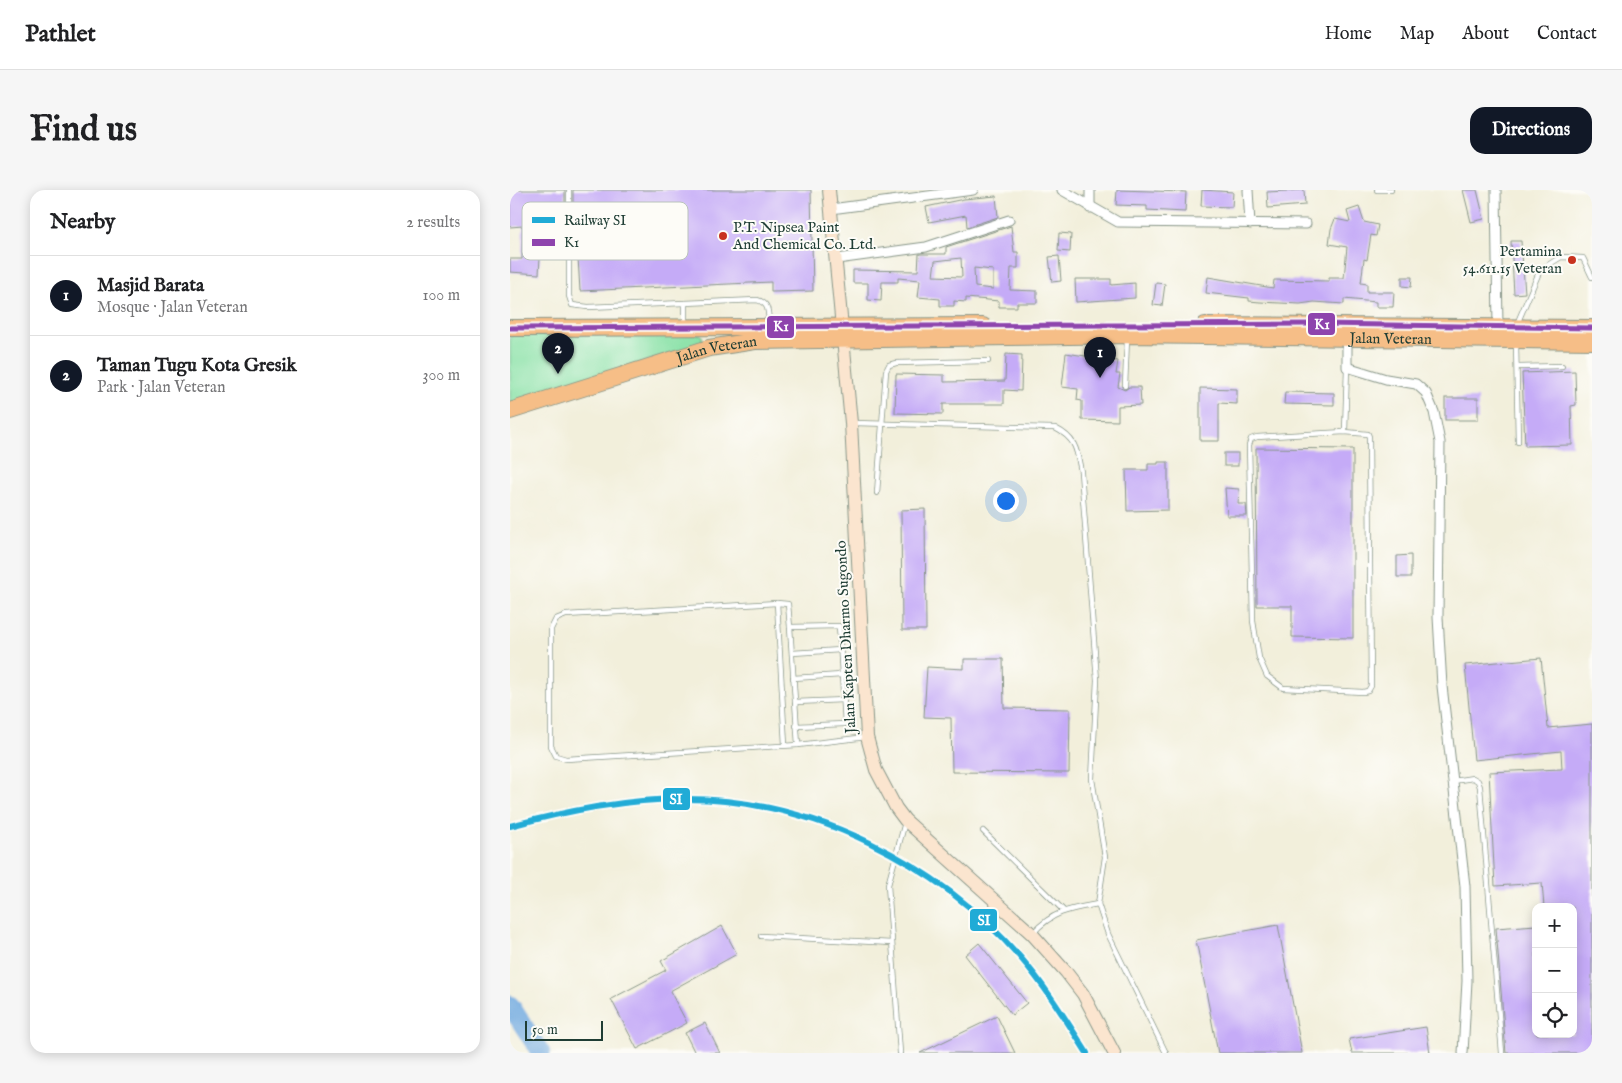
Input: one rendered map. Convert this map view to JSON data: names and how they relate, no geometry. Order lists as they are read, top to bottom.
{
  "streets": {
    "highway": ["Jalan Veteran"],
    "main road": ["Jalan Kapten Dharmo Sugondo"]
  },
  "crossings": [
    ["Jalan Veteran", "Jalan Kapten Dharmo Sugondo"]
  ],
  "places": ["P.T. Nipsea Paint And Chemical Co. Ltd.", "Pertamina 54.611.15 Veteran"],
  "lines": ["transit line K1", "rail line SI"],
  "legend": ["Railway SI", "K1"],
  "scale_bar": "50 m",
  "page": {
    "header": "Pathlet",
    "nav": [
      "Home",
      "Map",
      "About",
      "Contact"
    ],
    "buttons": "Directions",
    "title": "Find us",
    "heading": ["Nearby", "2 results"],
    "list": [
      {
        "mark": "1",
        "name": "Masjid Barata",
        "note": "Mosque · Jalan Veteran",
        "value": "100 m"
      },
      {
        "mark": "2",
        "name": "Taman Tugu Kota Gresik",
        "note": "Park · Jalan Veteran",
        "value": "300 m"
      }
    ],
    "pins": ["2", "1"],
    "map_buttons": ["+", "−"],
    "scale": "50 m"
  }
}
